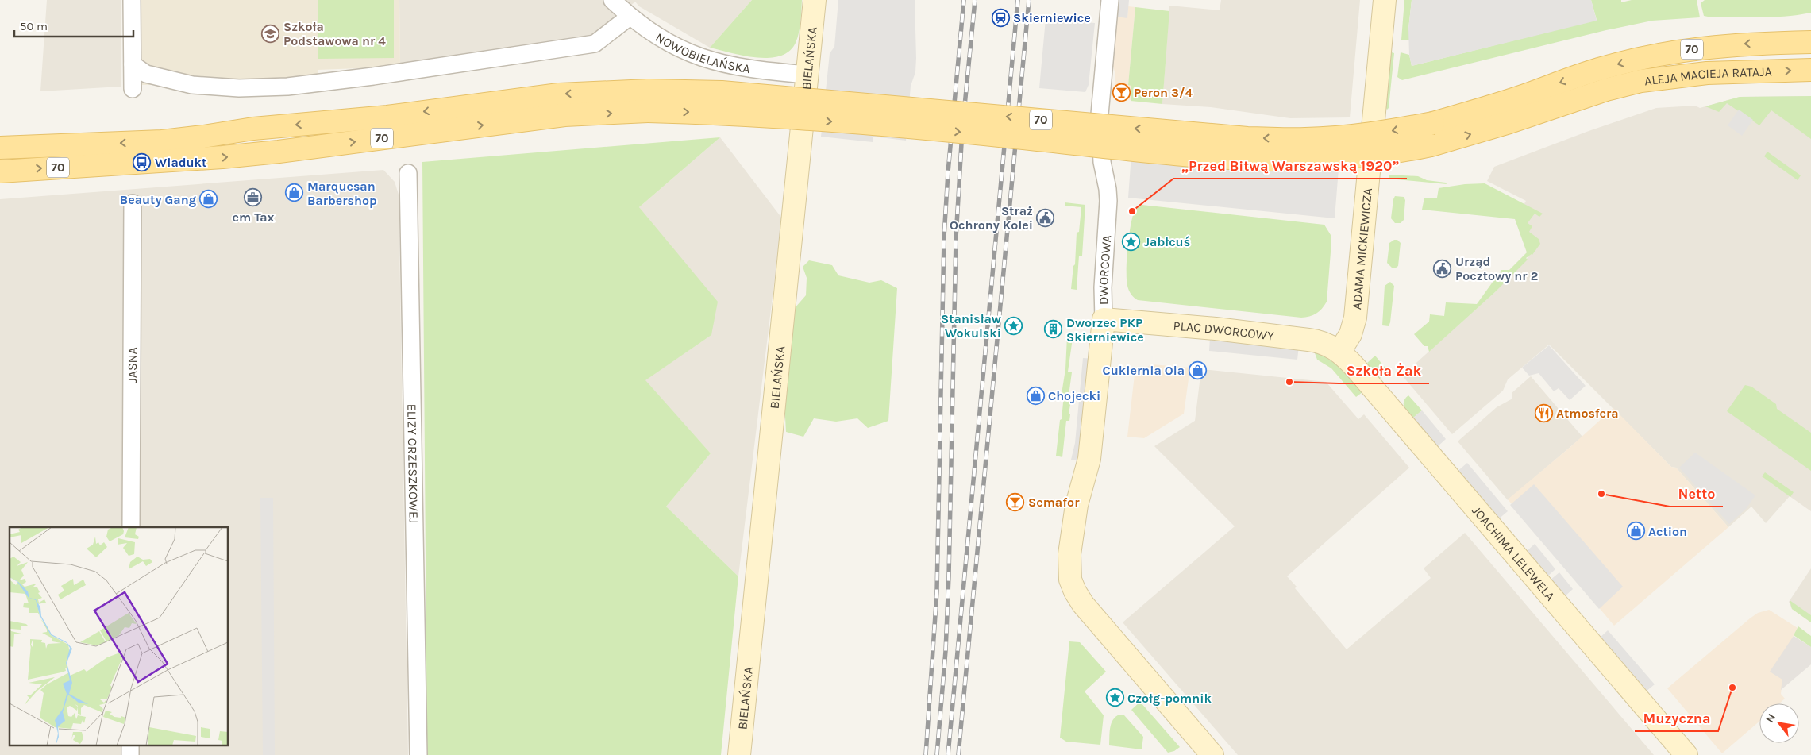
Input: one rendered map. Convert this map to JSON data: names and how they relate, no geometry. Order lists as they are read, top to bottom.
{
  "streets": {
    "main road": ["70", "ALEJA MACIEJA RATAJA"],
    "street": [
      "NOWOBIELAŃSKA",
      "BIELAŃSKA",
      "ADAMA MICKIEWICZA",
      "DWORCOWA",
      "PLAC DWORCOWY",
      "JASNA",
      "ELIZY ORZESZKOWEJ",
      "JOACHIMA LELEWELA"
    ]
  },
  "crossings": [
    ["70", "ALEJA MACIEJA RATAJA"],
    ["NOWOBIELAŃSKA", "BIELAŃSKA"],
    ["ADAMA MICKIEWICZA", "PLAC DWORCOWY"],
    ["ADAMA MICKIEWICZA", "JOACHIMA LELEWELA"],
    ["DWORCOWA", "PLAC DWORCOWY"],
    ["PLAC DWORCOWY", "JOACHIMA LELEWELA"]
  ],
  "places": {
    "station": ["Skierniewice"],
    "school or university": ["Szkoła Podstawowa nr 4"],
    "bar": ["Peron 3/4", "Semafor"],
    "bus stop": ["Wiadukt"],
    "shop": [
      "Marquesan Barbershop",
      "Beauty Gang",
      "Cukiernia Ola",
      "Chojecki",
      "Action"
    ],
    "office": ["em Tax"],
    "other": [
      "„Przed Bitwą Warszawską 1920”",
      "Szkoła Żak",
      "Netto",
      "Muzyczna"
    ],
    "public building": ["Straż Ochrony Kolei", "Urząd Pocztowy nr 2"],
    "place": ["Jabłcuś", "Stanisław Wokulski", "Czołg-pomnik"],
    "building": ["Dworzec PKP Skierniewice"],
    "restaurant": ["Atmosfera"]
  },
  "scale_bar": "50 m",
  "north": "top left"
}
